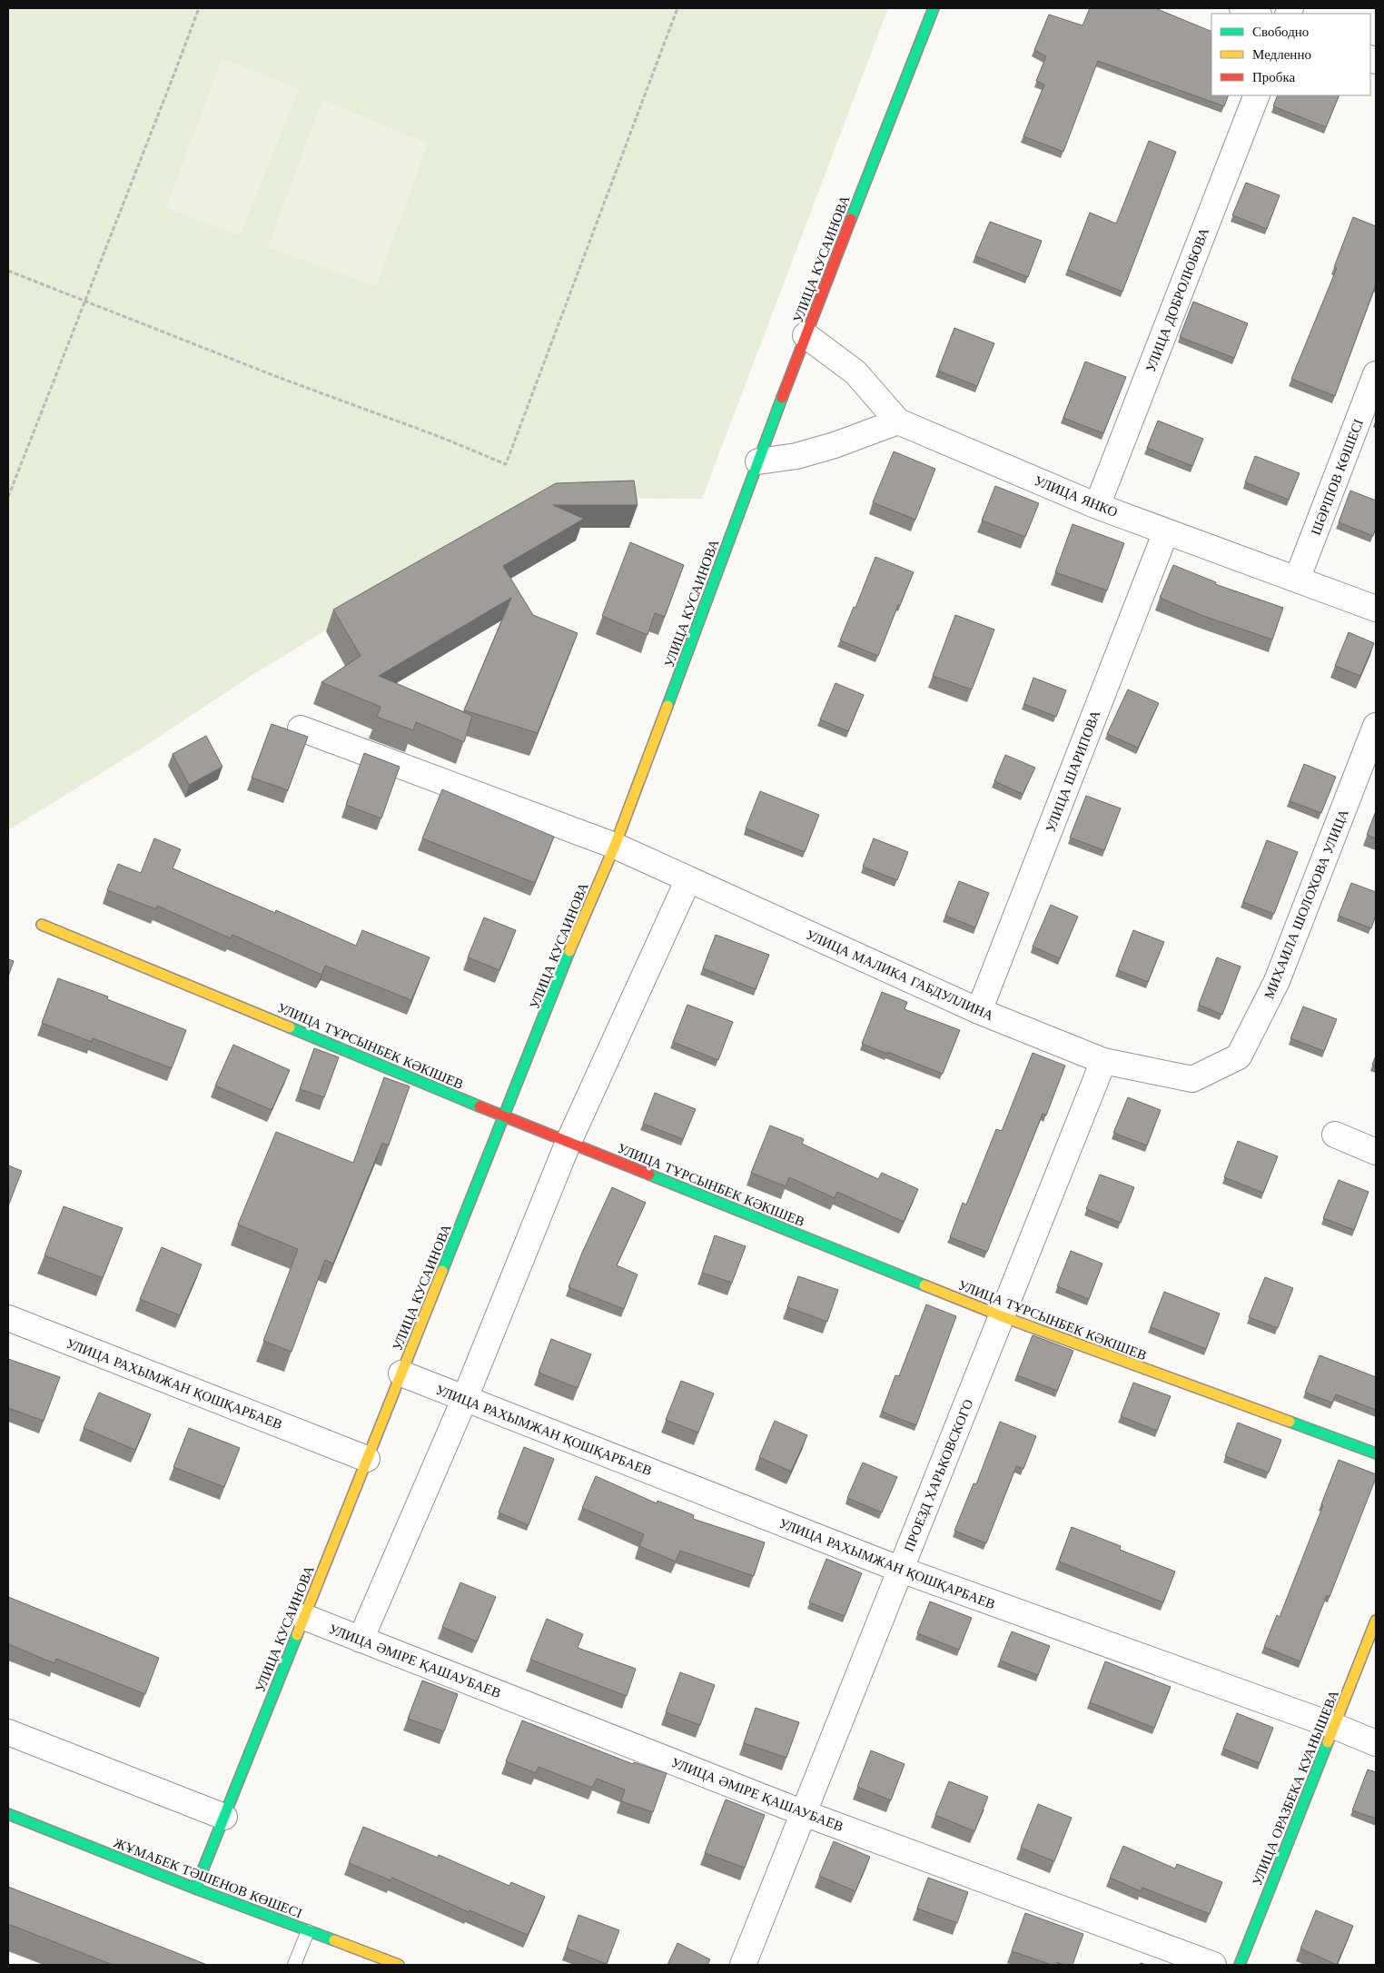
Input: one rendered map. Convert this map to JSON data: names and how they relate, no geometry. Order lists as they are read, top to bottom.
{
  "streets": {
    "street": [
      "УЛИЦА КУСАИНОВА",
      "УЛИЦА ДОБРОЛЮБОВА",
      "ШӘРІПОВ КӨШЕСІ",
      "УЛИЦА ЯНКО",
      "УЛИЦА ШАРИПОВА",
      "МИХАИЛА ШОЛОХОВА УЛИЦА",
      "УЛИЦА МАЛИКА ГАБДУЛЛИНА",
      "УЛИЦА ТҰРСЫНБЕК КӘКІШЕВ",
      "УЛИЦА РАХЫМЖАН ҚОШҚАРБАЕВ",
      "ПРОЕЗД ХАРЬКОВСКОГО",
      "УЛИЦА ӘМІРЕ ҚАШАУБАЕВ",
      "УЛИЦА ОРАЗБЕКА КУАНЫШЕВА",
      "ЖҰМАБЕК ТӘШЕНОВ КӨШЕСІ"
    ]
  },
  "crossings": [
    ["УЛИЦА КУСАИНОВА", "УЛИЦА ЯНКО"],
    ["УЛИЦА КУСАИНОВА", "УЛИЦА МАЛИКА ГАБДУЛЛИНА"],
    ["УЛИЦА КУСАИНОВА", "УЛИЦА ТҰРСЫНБЕК КӘКІШЕВ"],
    ["УЛИЦА КУСАИНОВА", "УЛИЦА РАХЫМЖАН ҚОШҚАРБАЕВ"],
    ["УЛИЦА КУСАИНОВА", "УЛИЦА ӘМІРЕ ҚАШАУБАЕВ"],
    ["УЛИЦА КУСАИНОВА", "ЖҰМАБЕК ТӘШЕНОВ КӨШЕСІ"],
    ["УЛИЦА ДОБРОЛЮБОВА", "УЛИЦА ЯНКО"],
    ["ШӘРІПОВ КӨШЕСІ", "УЛИЦА ЯНКО"],
    ["УЛИЦА ЯНКО", "УЛИЦА ШАРИПОВА"],
    ["УЛИЦА ШАРИПОВА", "УЛИЦА МАЛИКА ГАБДУЛЛИНА"],
    ["МИХАИЛА ШОЛОХОВА УЛИЦА", "УЛИЦА МАЛИКА ГАБДУЛЛИНА"],
    ["УЛИЦА МАЛИКА ГАБДУЛЛИНА", "ПРОЕЗД ХАРЬКОВСКОГО"],
    ["УЛИЦА ТҰРСЫНБЕК КӘКІШЕВ", "ПРОЕЗД ХАРЬКОВСКОГО"],
    ["УЛИЦА РАХЫМЖАН ҚОШҚАРБАЕВ", "ПРОЕЗД ХАРЬКОВСКОГО"],
    ["УЛИЦА РАХЫМЖАН ҚОШҚАРБАЕВ", "УЛИЦА ОРАЗБЕКА КУАНЫШЕВА"],
    ["ПРОЕЗД ХАРЬКОВСКОГО", "УЛИЦА ӘМІРЕ ҚАШАУБАЕВ"]
  ],
  "legend": ["Свободно", "Медленно", "Пробка"]
}
